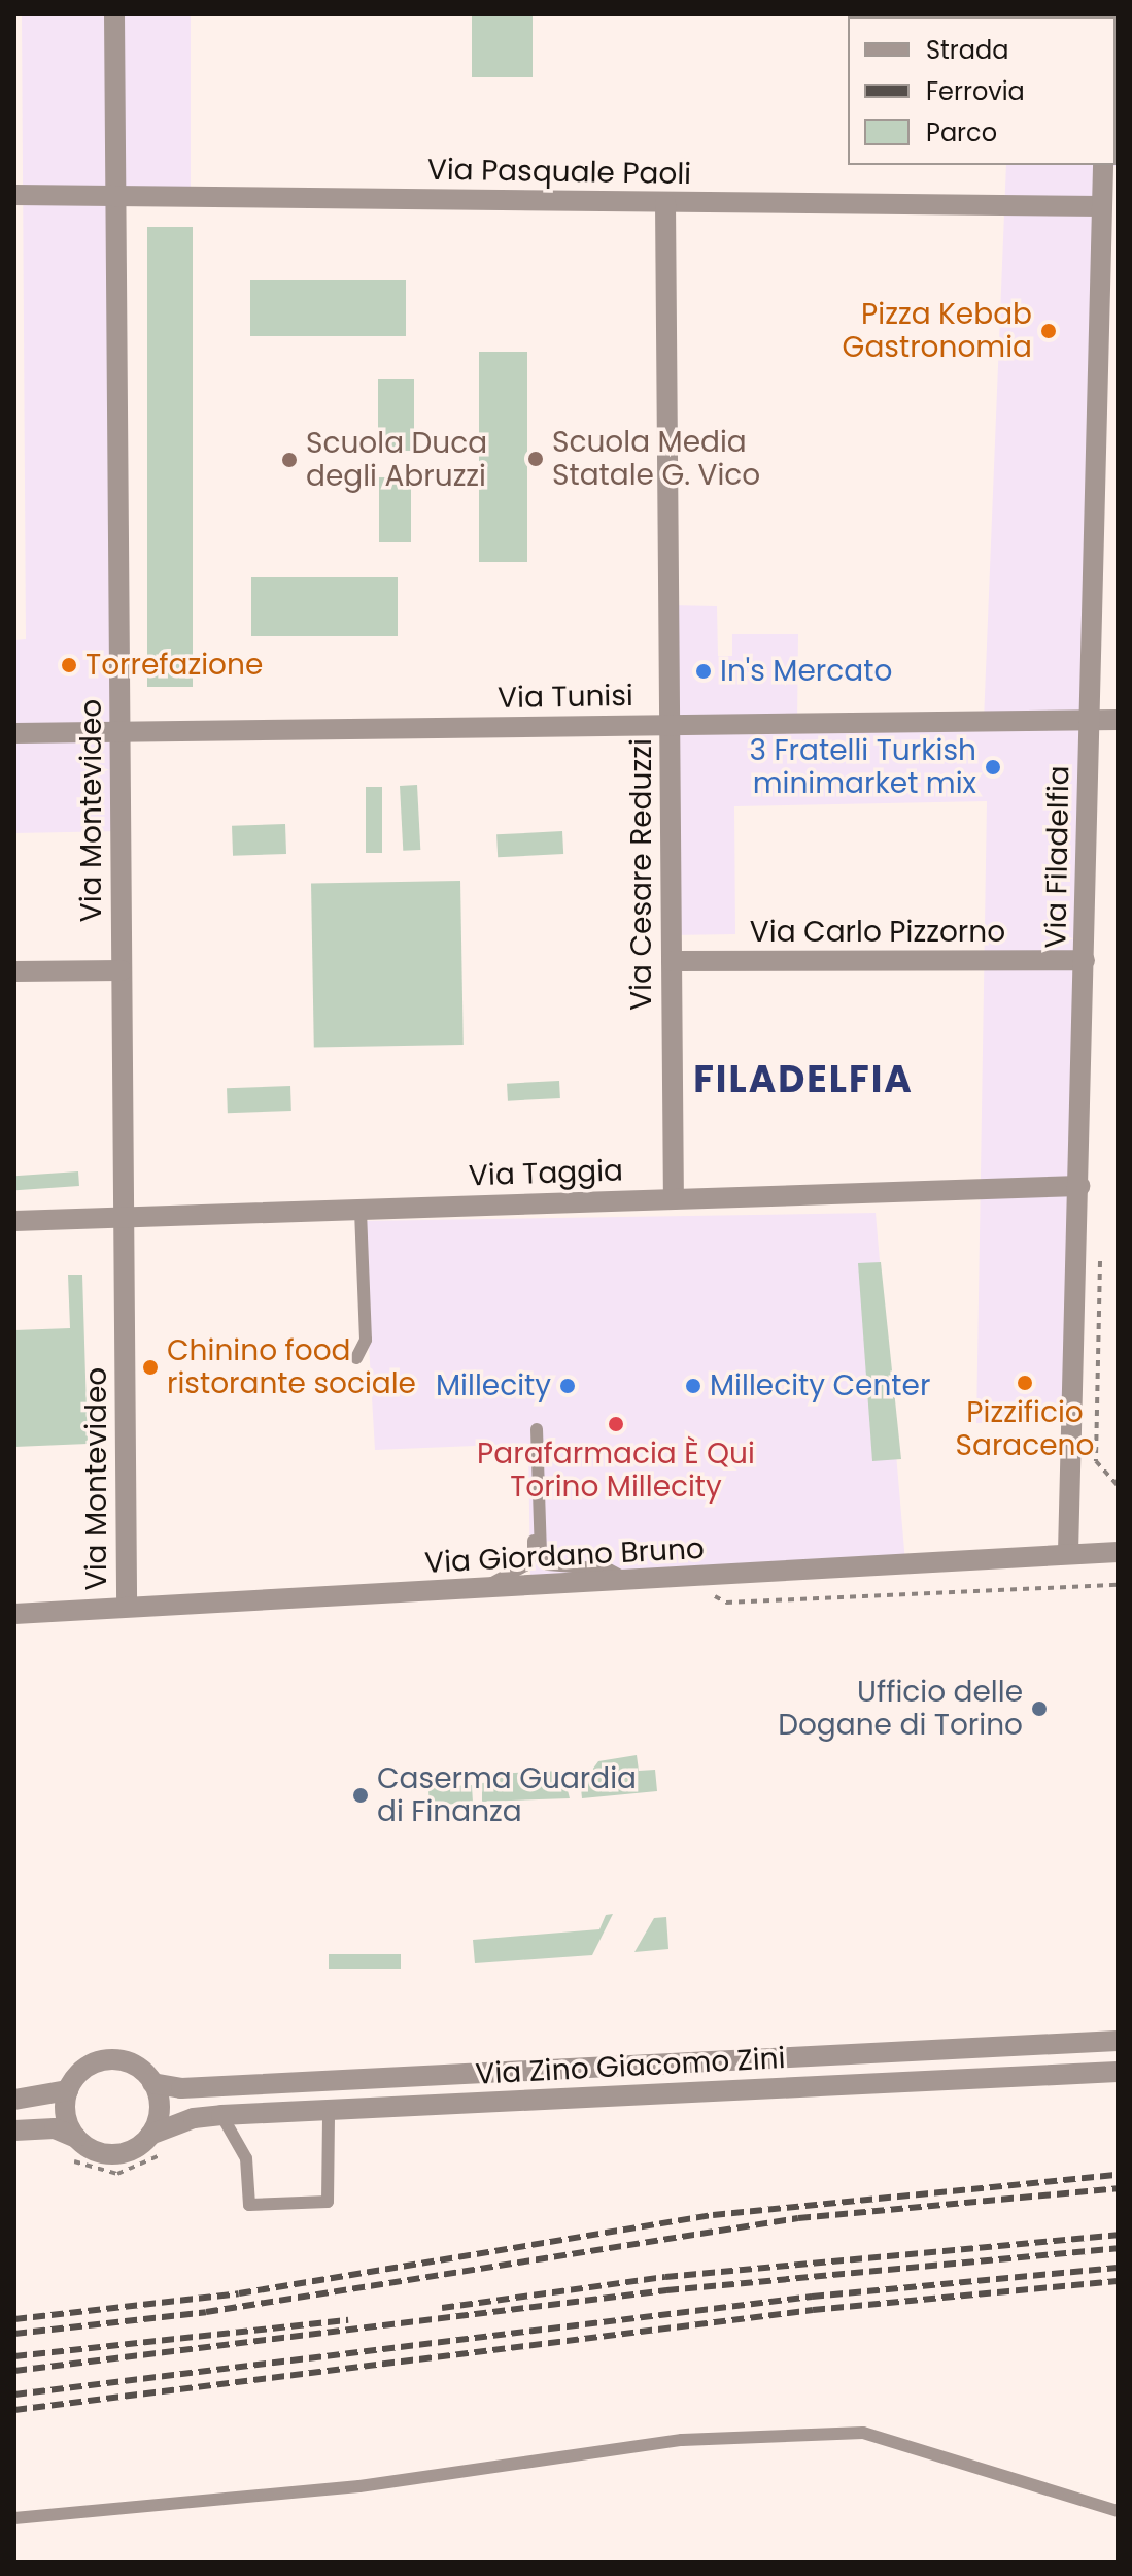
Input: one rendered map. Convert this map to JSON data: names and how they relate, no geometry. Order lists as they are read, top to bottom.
{
  "streets": {
    "street": [
      "Via Pasquale Paoli",
      "Via Tunisi",
      "Via Montevideo",
      "Via Filadelfia",
      "Via Cesare Reduzzi",
      "Via Carlo Pizzorno",
      "Via Taggia",
      "Via Giordano Bruno",
      "Via Zino Giacomo Zini"
    ]
  },
  "crossings": [
    ["Via Pasquale Paoli", "Via Montevideo"],
    ["Via Pasquale Paoli", "Via Filadelfia"],
    ["Via Pasquale Paoli", "Via Cesare Reduzzi"],
    ["Via Tunisi", "Via Montevideo"],
    ["Via Tunisi", "Via Filadelfia"],
    ["Via Tunisi", "Via Cesare Reduzzi"],
    ["Via Montevideo", "Via Taggia"],
    ["Via Montevideo", "Via Giordano Bruno"],
    ["Via Filadelfia", "Via Carlo Pizzorno"],
    ["Via Filadelfia", "Via Taggia"],
    ["Via Filadelfia", "Via Giordano Bruno"],
    ["Via Cesare Reduzzi", "Via Carlo Pizzorno"],
    ["Via Cesare Reduzzi", "Via Taggia"]
  ],
  "districts": ["FILADELFIA"],
  "places": [
    "Pizza Kebab Gastronomia",
    "Scuola Media Statale G. Vico",
    "Scuola Duca degli Abruzzi",
    "Torrefazione",
    "In's Mercato",
    "3 Fratelli Turkish minimarket mix",
    "Chinino food ristorante sociale",
    "Pizzificio Saraceno",
    "Millecity",
    "Millecity Center",
    "Parafarmacia È Qui Torino Millecity",
    "Ufficio delle Dogane di Torino",
    "Caserma Guardia di Finanza"
  ],
  "legend": ["Strada", "Ferrovia", "Parco"]
}
